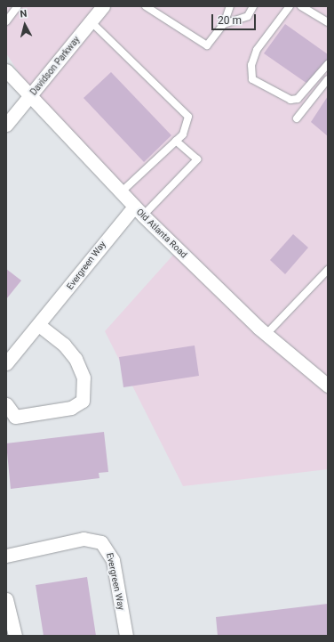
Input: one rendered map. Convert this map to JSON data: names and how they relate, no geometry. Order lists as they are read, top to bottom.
{
  "streets": {
    "street": ["Davidson Parkway", "Old Atlanta Road", "Evergreen Way"]
  },
  "crossings": [
    ["Davidson Parkway", "Old Atlanta Road"],
    ["Old Atlanta Road", "Evergreen Way"]
  ],
  "scale_bar": "20 m",
  "north": "top"
}
